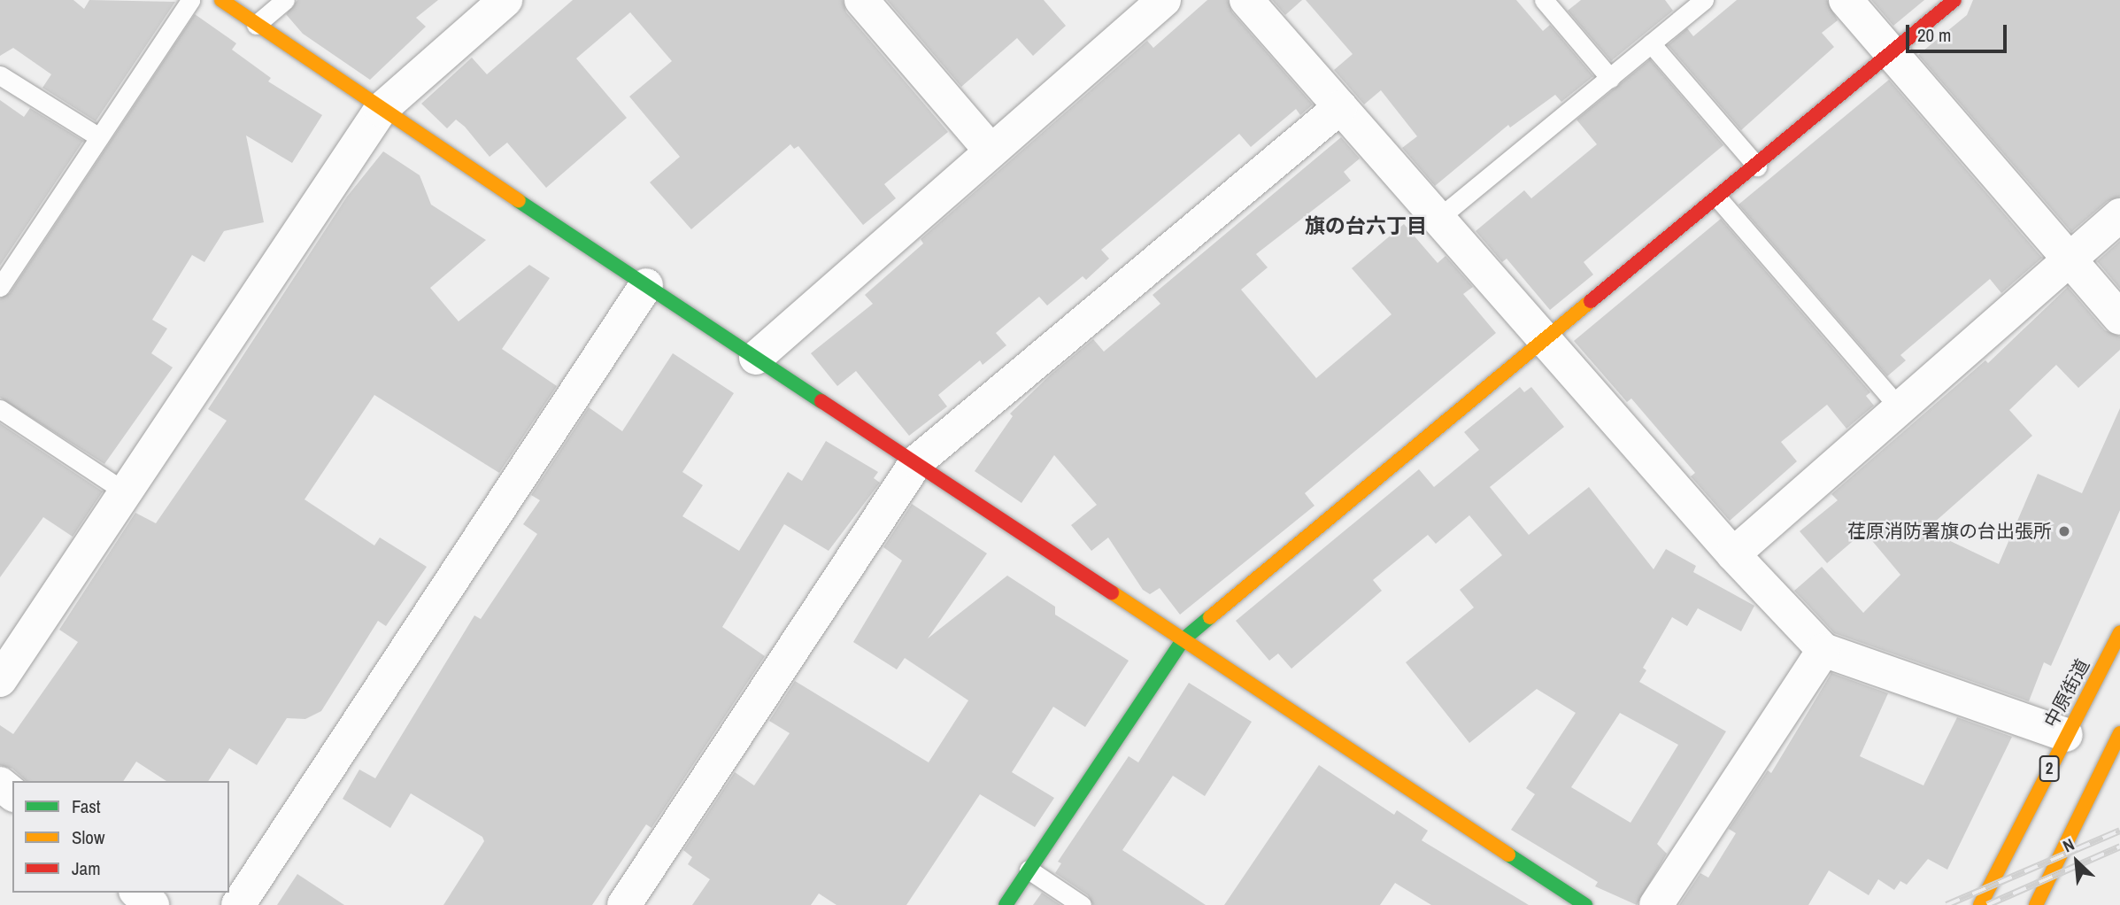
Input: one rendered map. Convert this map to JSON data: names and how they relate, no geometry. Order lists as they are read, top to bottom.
{
  "streets": {
    "street": ["中原街道", "2"]
  },
  "districts": ["旗の台六丁目"],
  "places": ["荏原消防署旗の台出張所"],
  "legend": ["Fast", "Slow", "Jam"],
  "scale_bar": "20 m",
  "north": "top left"
}
